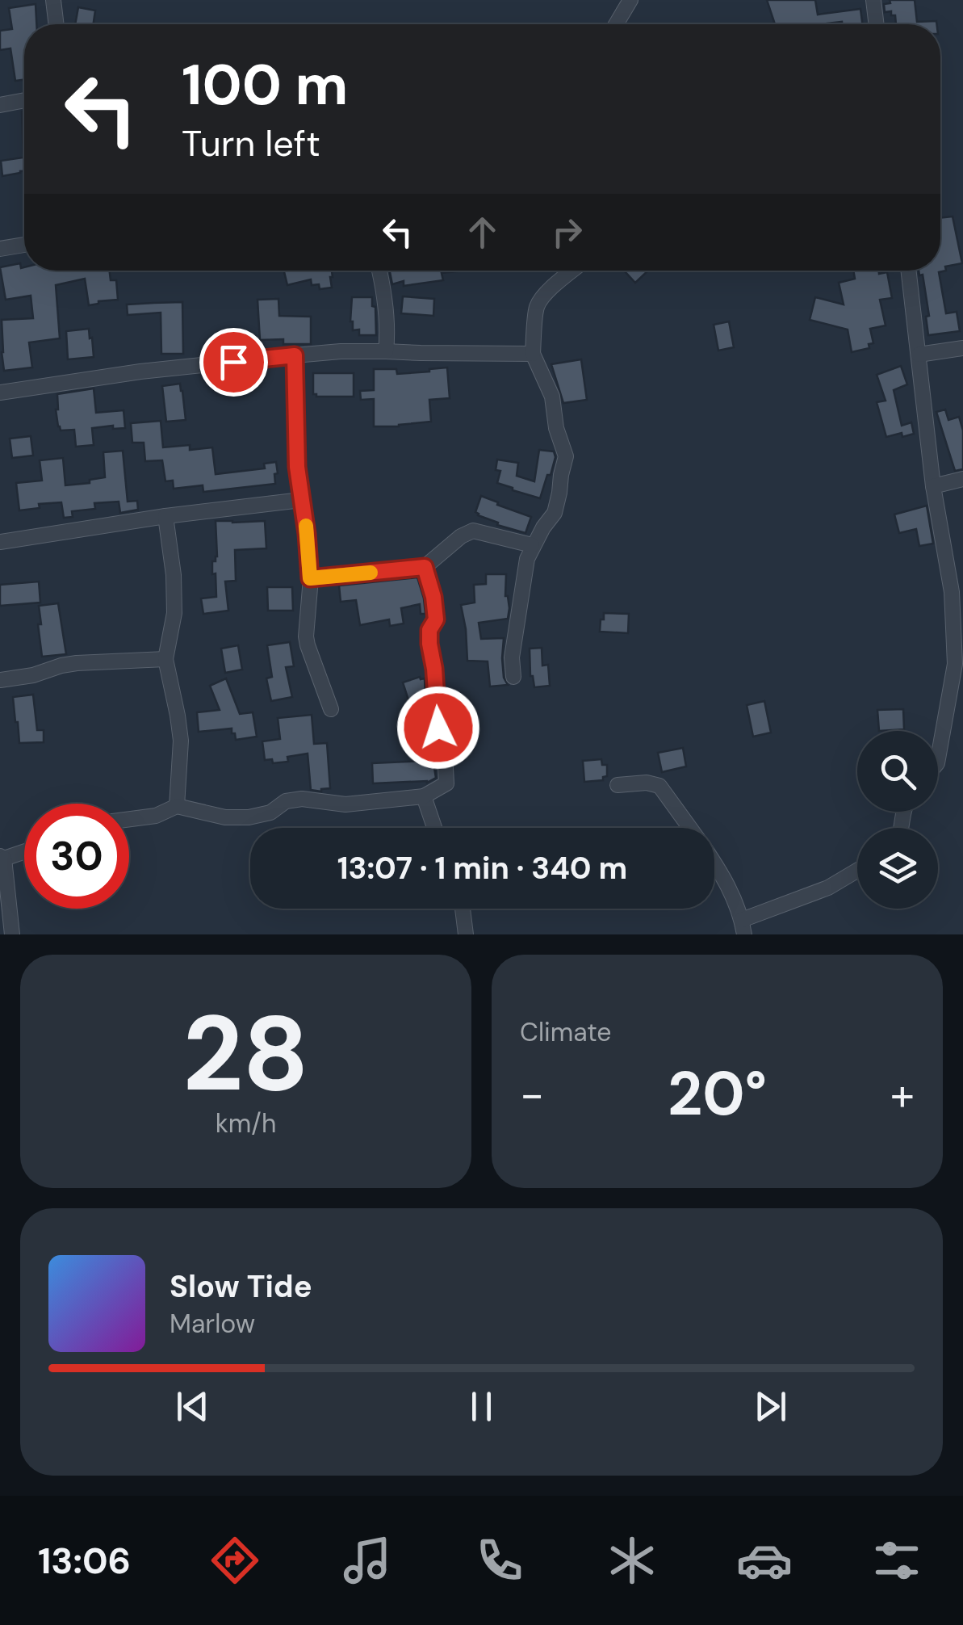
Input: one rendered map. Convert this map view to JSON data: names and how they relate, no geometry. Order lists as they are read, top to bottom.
{
  "page": {
    "turn": ["100 m", "Turn left"],
    "limit": "30",
    "trip": "13:07 · 1 min · 340 m",
    "tile": [
      ["28", "km/h"],
      "Climate"
    ],
    "heat": ["−", "20°", "+"],
    "song": ["Slow Tide", "Marlow"],
    "tabs": "13:06"
  }
}
